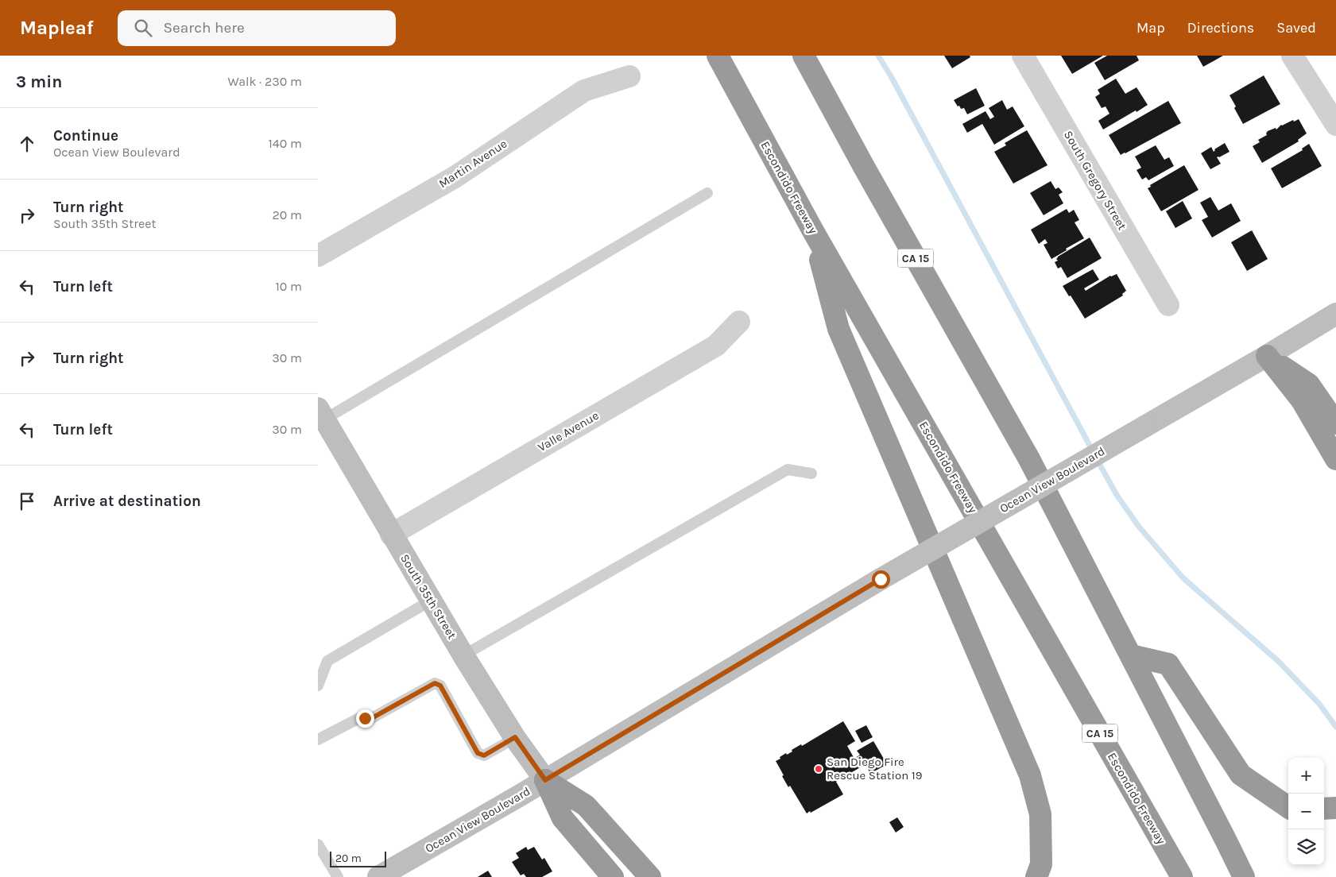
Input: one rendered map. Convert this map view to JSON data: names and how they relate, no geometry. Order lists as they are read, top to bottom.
{
  "streets": {
    "highway": ["Escondido Freeway", "CA 15"],
    "main road": ["Ocean View Boulevard", "South 35th Street"],
    "street": ["Martin Avenue", "South Gregory Street", "Valle Avenue"]
  },
  "crossings": [
    ["Valle Avenue", "South 35th Street"],
    ["Ocean View Boulevard", "South 35th Street"]
  ],
  "places": ["San Diego Fire Rescue Station 19"],
  "scale_bar": "20 m",
  "page": {
    "header": "Mapleaf",
    "search": "Search here",
    "nav": ["Map", "Directions", "Saved"],
    "heading": ["3 min", "Walk · 230 m"],
    "list": [
      ["Continue", "Ocean View Boulevard", "140 m"],
      ["Turn right", "South 35th Street", "20 m"],
      ["Turn left", "10 m"],
      ["Turn right", "30 m"],
      ["Turn left", "30 m"],
      "Arrive at destination"
    ],
    "map_buttons": ["+", "−"],
    "scale": "20 m"
  }
}
